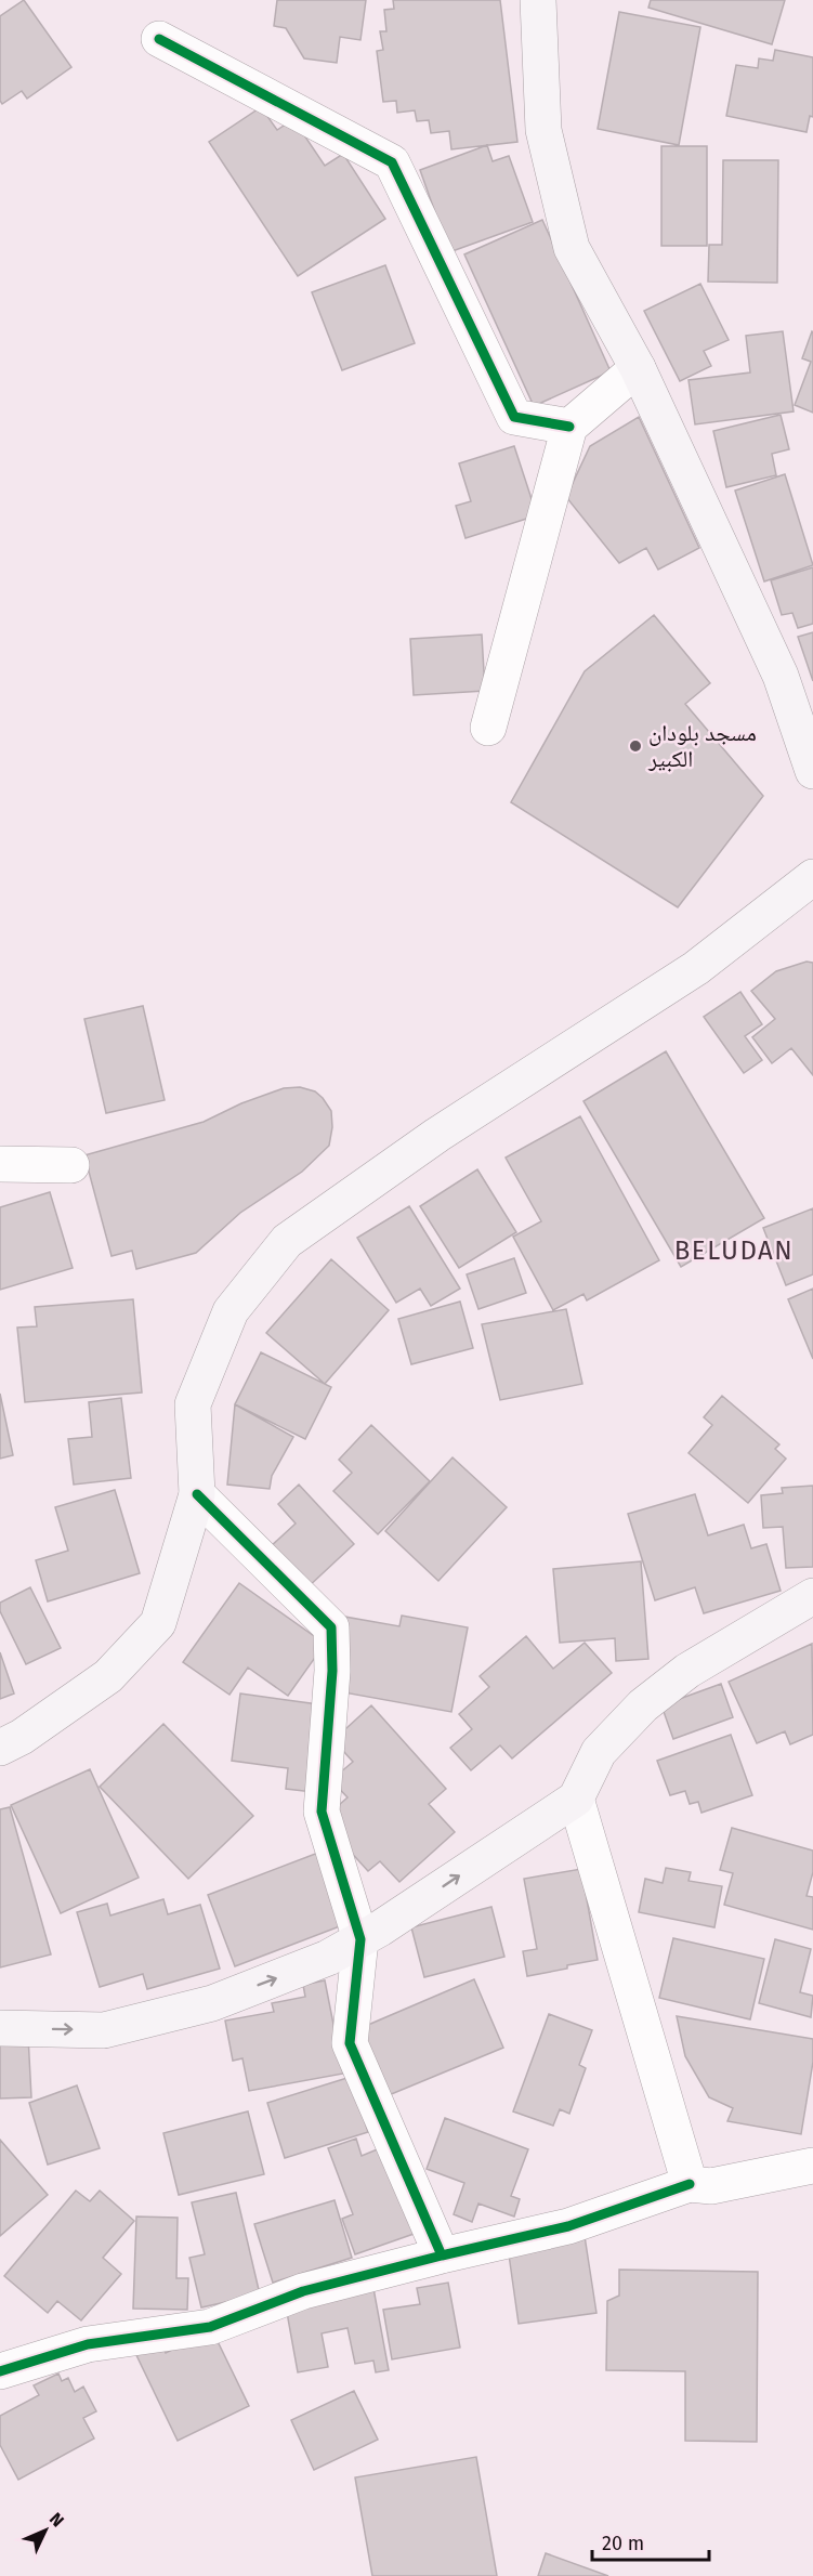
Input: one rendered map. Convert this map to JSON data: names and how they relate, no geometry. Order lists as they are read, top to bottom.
{
  "districts": ["BELUDAN"],
  "places": ["مسجد بلودان الكبير"],
  "scale_bar": "20 m",
  "north": "top right"
}
